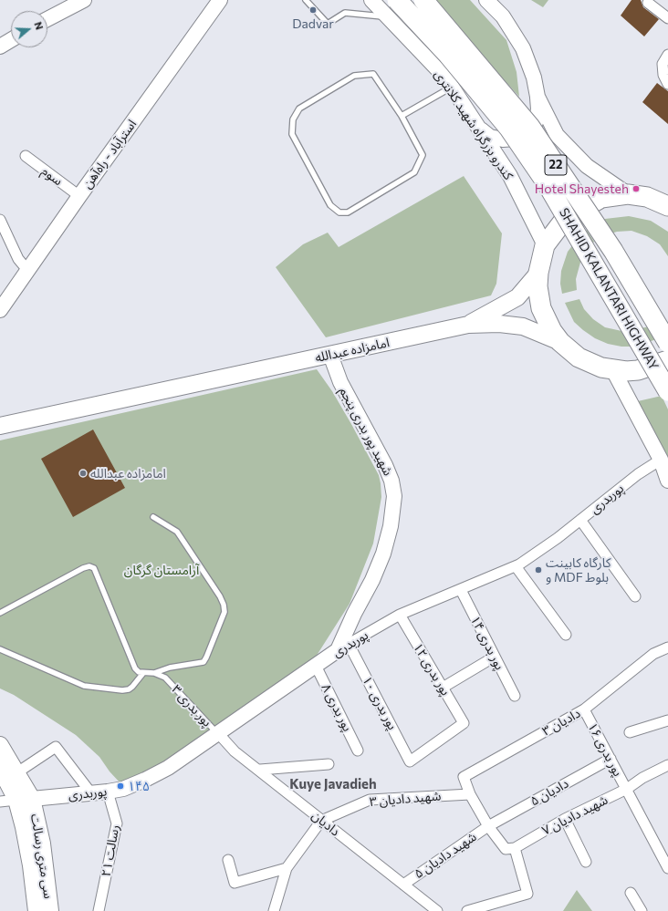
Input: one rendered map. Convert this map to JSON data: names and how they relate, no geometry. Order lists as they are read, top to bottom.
{
  "streets": {
    "highway": ["22", "SHAHID KALANTARI HIGHWAY"],
    "main road": [
      "کندرو بزرگراه شهید کلانتری",
      "استرآباد - راه‌آهن",
      "امامزاده عبدالله",
      "شهید پور بدری پنجم",
      "پوربدری",
      "سی متری رسالت"
    ],
    "street": [
      "سوم",
      "پور بدری ۱۴",
      "پور بدری ۱۲",
      "پور بدری ۱۰",
      "پور بدری ۸",
      "دادیان ۳",
      "پور بدری ۱۶",
      "دادیان ۵",
      "۳ شهید دادیان",
      "شهید دادیان ۷",
      "دادیان",
      "۲۱ رسالت",
      "۵ شهید دادیان"
    ],
    "lane": ["پور بدری ۳"]
  },
  "crossings": [
    ["استرآباد - راه‌آهن", "سوم"],
    ["امامزاده عبدالله", "شهید پور بدری پنجم"],
    ["شهید پور بدری پنجم", "پوربدری"],
    ["شهید پور بدری پنجم", "پور بدری ۱۰"],
    ["پوربدری", "پور بدری ۱۴"],
    ["پوربدری", "پور بدری ۱۲"],
    ["پوربدری", "پور بدری ۱۰"],
    ["پوربدری", "پور بدری ۳"],
    ["پوربدری", "پور بدری ۸"],
    ["پوربدری", "دادیان"],
    ["پوربدری", "۲۱ رسالت"],
    ["پوربدری", "سی متری رسالت"],
    ["پور بدری ۱۲", "پور بدری ۱۰"],
    ["پور بدری ۳", "دادیان"],
    ["دادیان ۳", "پور بدری ۱۶"],
    ["دادیان ۳", "۳ شهید دادیان"],
    ["پور بدری ۱۶", "دادیان ۵"],
    ["پور بدری ۱۶", "شهید دادیان ۷"],
    ["دادیان ۵", "۵ شهید دادیان"],
    ["۳ شهید دادیان", "دادیان"],
    ["دادیان", "۵ شهید دادیان"]
  ],
  "districts": ["Kuye Javadieh"],
  "parks": ["آرامستان گرگان"],
  "places": [
    "Dadvar",
    "Hotel Shayesteh",
    "امامزاده عبدالله",
    "کارگاه کابینت و MDF بلوط",
    "۱۴۵"
  ],
  "north": "right"
}
